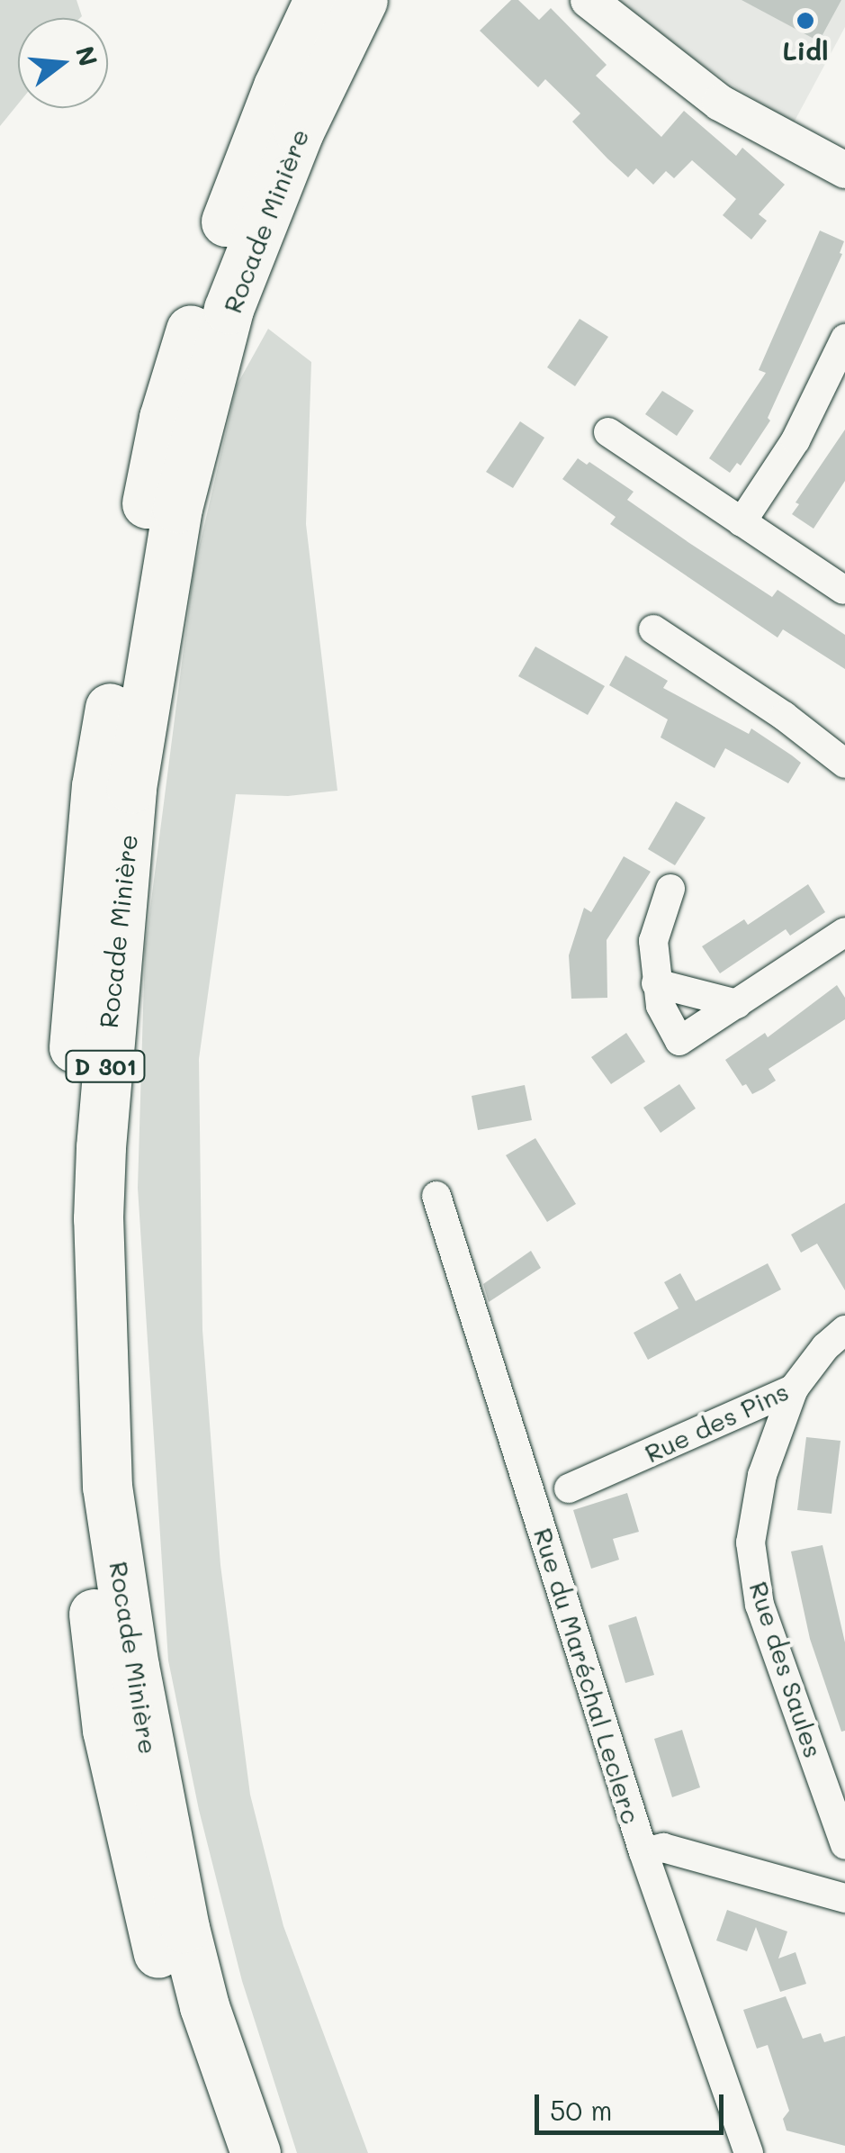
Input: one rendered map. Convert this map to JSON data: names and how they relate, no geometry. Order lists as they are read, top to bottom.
{
  "streets": {
    "highway": ["Rocade Minière", "D 301"],
    "street": ["Rue des Pins", "Rue des Saules", "Rue du Maréchal Leclerc"]
  },
  "crossings": [
    ["Rue des Pins", "Rue des Saules"]
  ],
  "places": ["Lidl"],
  "scale_bar": "50 m",
  "north": "right"
}
